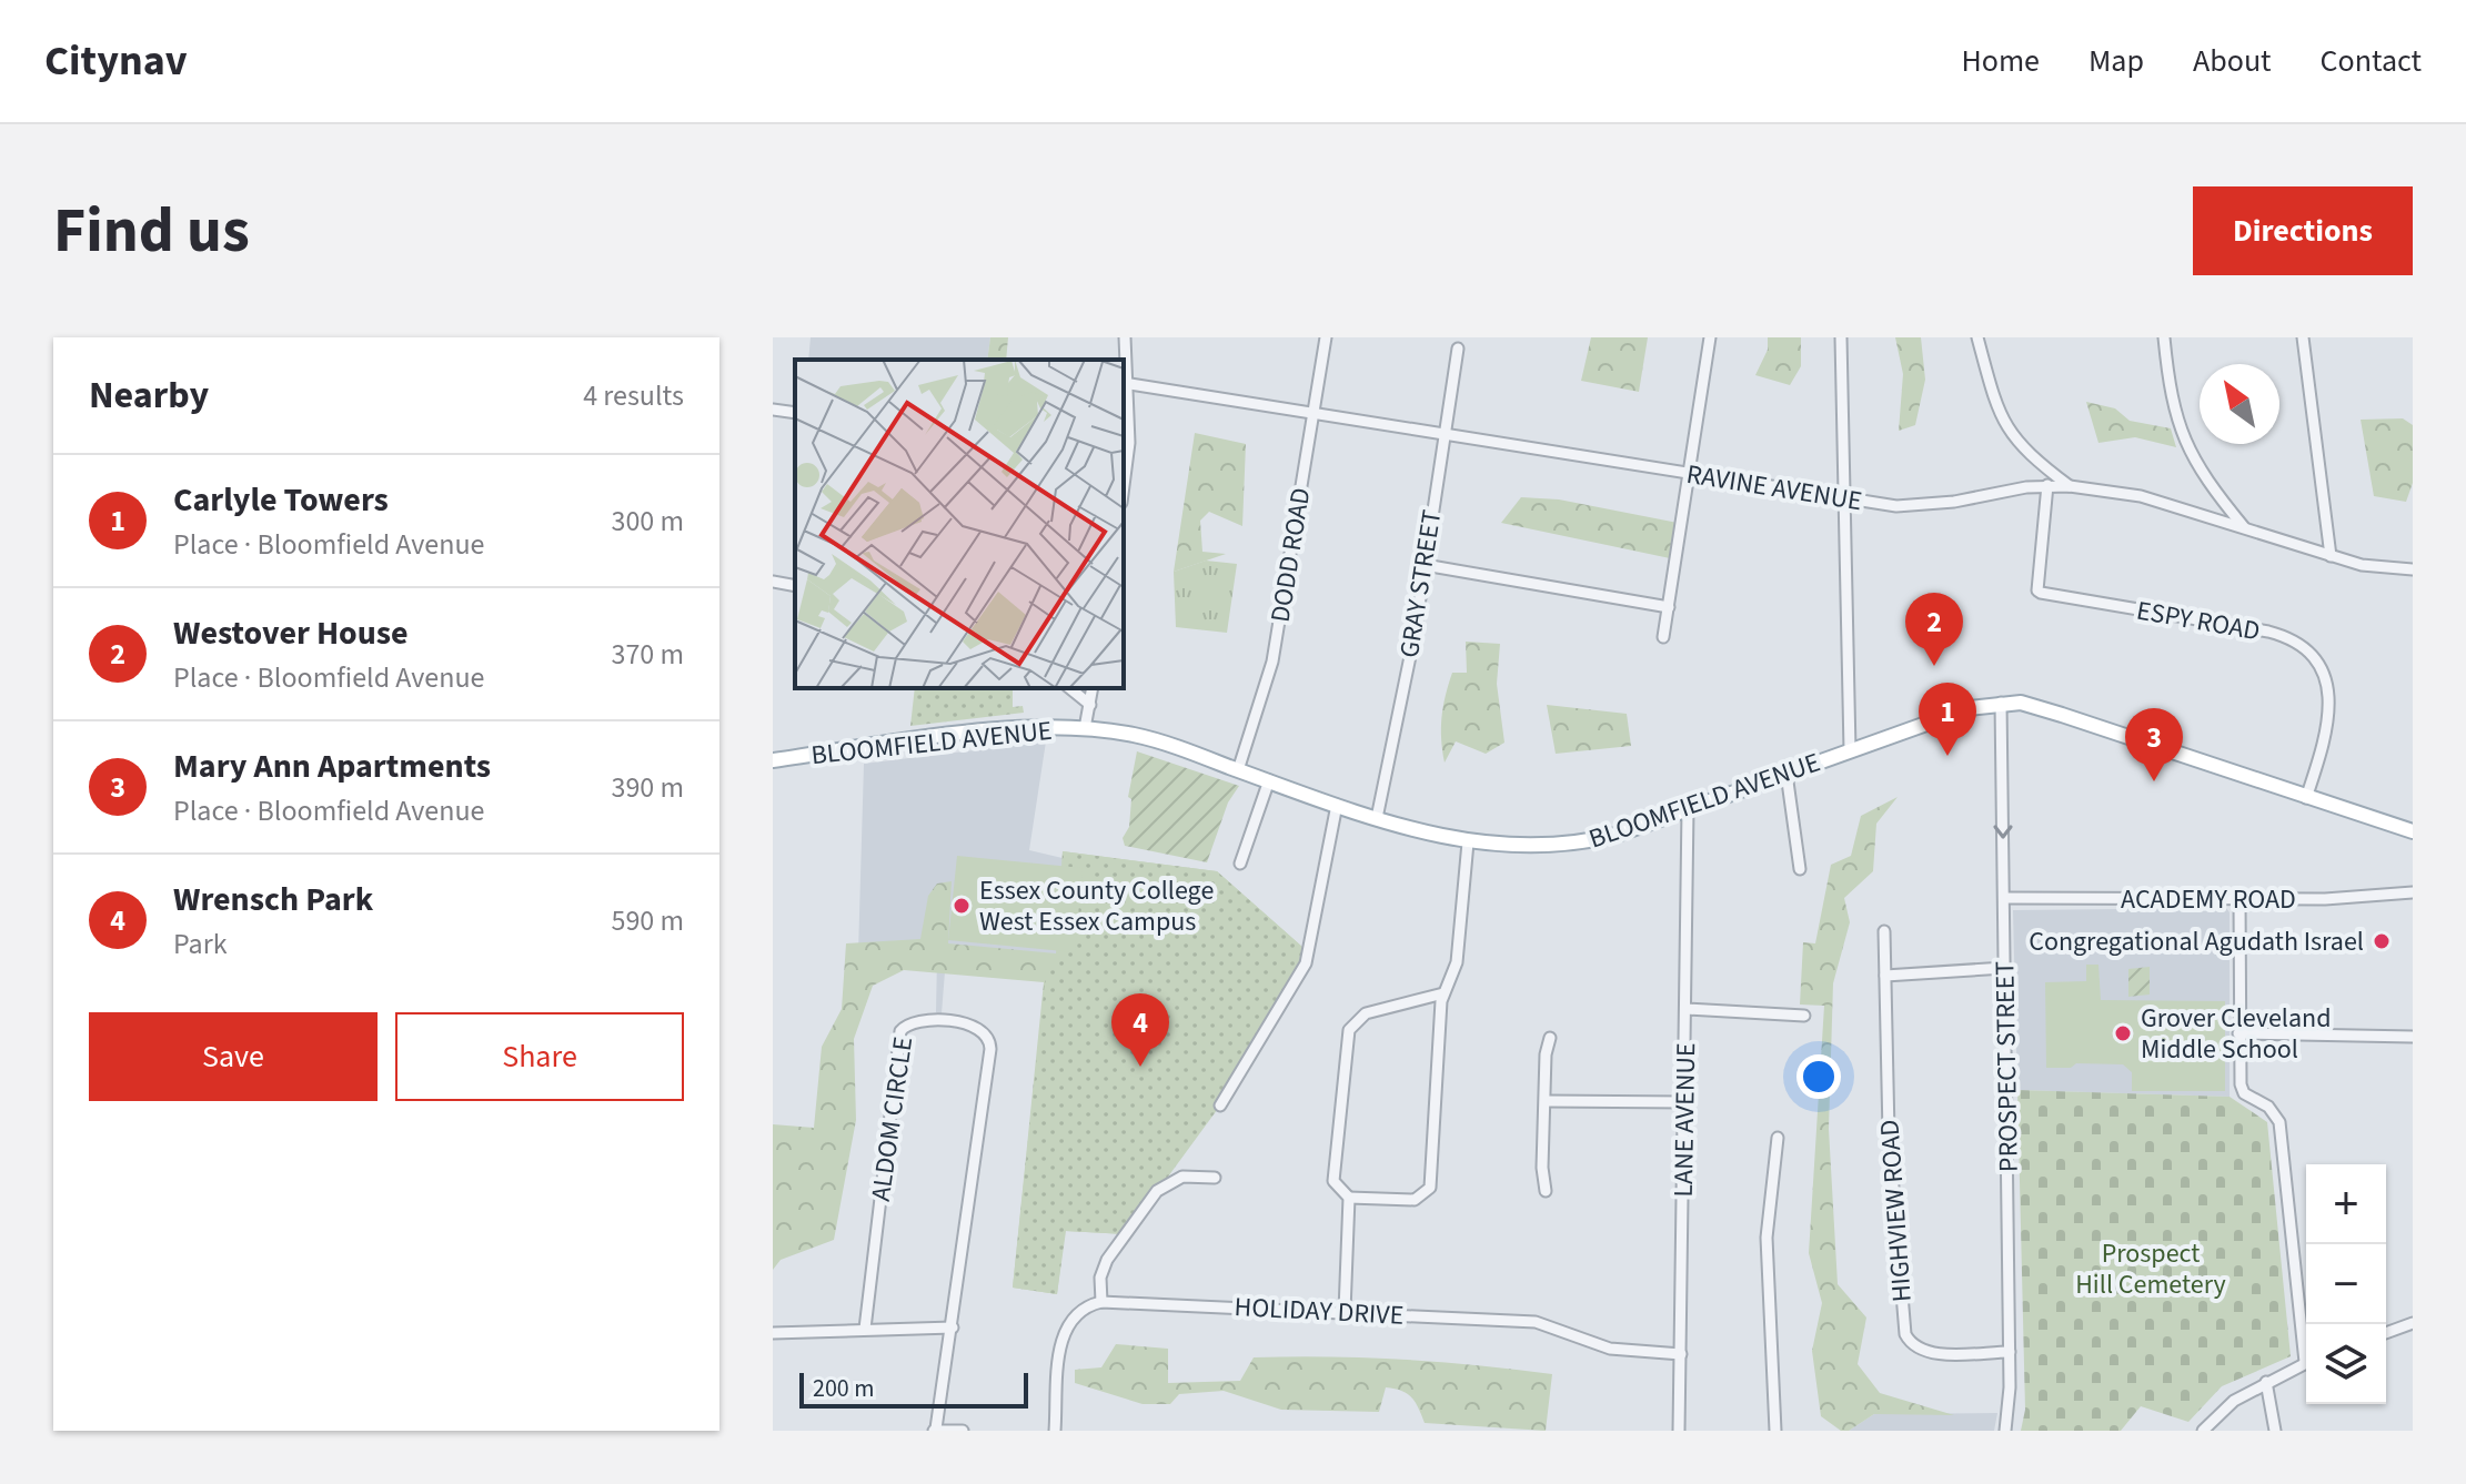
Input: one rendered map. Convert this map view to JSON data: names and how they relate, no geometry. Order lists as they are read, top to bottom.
{
  "streets": {
    "main road": ["BLOOMFIELD AVENUE"],
    "street": [
      "RAVINE AVENUE",
      "DODD ROAD",
      "GRAY STREET",
      "ESPY ROAD",
      "ACADEMY ROAD",
      "PROSPECT STREET",
      "ALDOM CIRCLE",
      "LANE AVENUE",
      "HIGHVIEW ROAD",
      "HOLIDAY DRIVE"
    ]
  },
  "crossings": [
    ["RAVINE AVENUE", "DODD ROAD"],
    ["RAVINE AVENUE", "GRAY STREET"],
    ["RAVINE AVENUE", "ESPY ROAD"],
    ["DODD ROAD", "BLOOMFIELD AVENUE"],
    ["GRAY STREET", "BLOOMFIELD AVENUE"],
    ["ESPY ROAD", "BLOOMFIELD AVENUE"],
    ["BLOOMFIELD AVENUE", "PROSPECT STREET"],
    ["BLOOMFIELD AVENUE", "LANE AVENUE"],
    ["ACADEMY ROAD", "PROSPECT STREET"],
    ["PROSPECT STREET", "HIGHVIEW ROAD"],
    ["LANE AVENUE", "HOLIDAY DRIVE"]
  ],
  "parks": ["Prospect Hill Cemetery"],
  "places": ["Essex County College West Essex Campus", "Congregational Agudath Israel", "Grover Cleveland Middle School"],
  "scale_bar": "200 m",
  "north": "top left",
  "page": {
    "header": "Citynav",
    "nav": [
      "Home",
      "Map",
      "About",
      "Contact"
    ],
    "buttons": [
      "Directions",
      ["Save", "Share"]
    ],
    "title": "Find us",
    "heading": ["Nearby", "4 results"],
    "list": [
      {
        "mark": "1",
        "name": "Carlyle Towers",
        "note": "Place · Bloomfield Avenue",
        "value": "300 m"
      },
      {
        "mark": "2",
        "name": "Westover House",
        "note": "Place · Bloomfield Avenue",
        "value": "370 m"
      },
      {
        "mark": "3",
        "name": "Mary Ann Apartments",
        "note": "Place · Bloomfield Avenue",
        "value": "390 m"
      },
      {
        "mark": "4",
        "name": "Wrensch Park",
        "note": "Park",
        "value": "590 m"
      }
    ],
    "pins": [
      "2",
      "1",
      "3",
      "4"
    ],
    "map_buttons": ["+", "−"],
    "scale": "200 m"
  }
}
